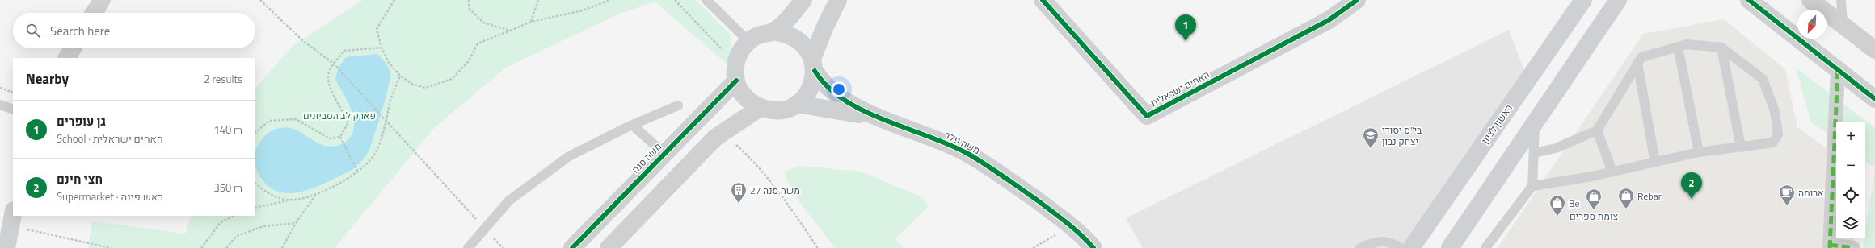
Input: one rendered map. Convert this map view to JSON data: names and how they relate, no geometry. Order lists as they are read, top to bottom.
{
  "streets": {
    "main road": ["ראשון לציון"],
    "street": ["האחים ישראלית", "משה פלד", "משה סנה"]
  },
  "crossings": [
    ["משה פלד", "משה סנה"]
  ],
  "parks": ["פארק לב הסביונים"],
  "places": {
    "school or university": ["בי\"ס יסודי יצחק נבון"],
    "building": ["משה סנה 27"],
    "cafe": ["ארומה"],
    "shop": ["Rebar", "צומת ספרים", "Be"]
  },
  "north": "bottom left",
  "page": {
    "search": "Search here",
    "pins": ["1", "2"],
    "heading": ["Nearby", "2 results"],
    "list": [
      {
        "mark": "1",
        "name": "גן עופרים",
        "note": "School · האחים ישראלית",
        "value": "140 m"
      },
      {
        "mark": "2",
        "name": "חצי חינם",
        "note": "Supermarket · ראש פינה",
        "value": "350 m"
      }
    ],
    "map_buttons": ["+", "−"]
  }
}
